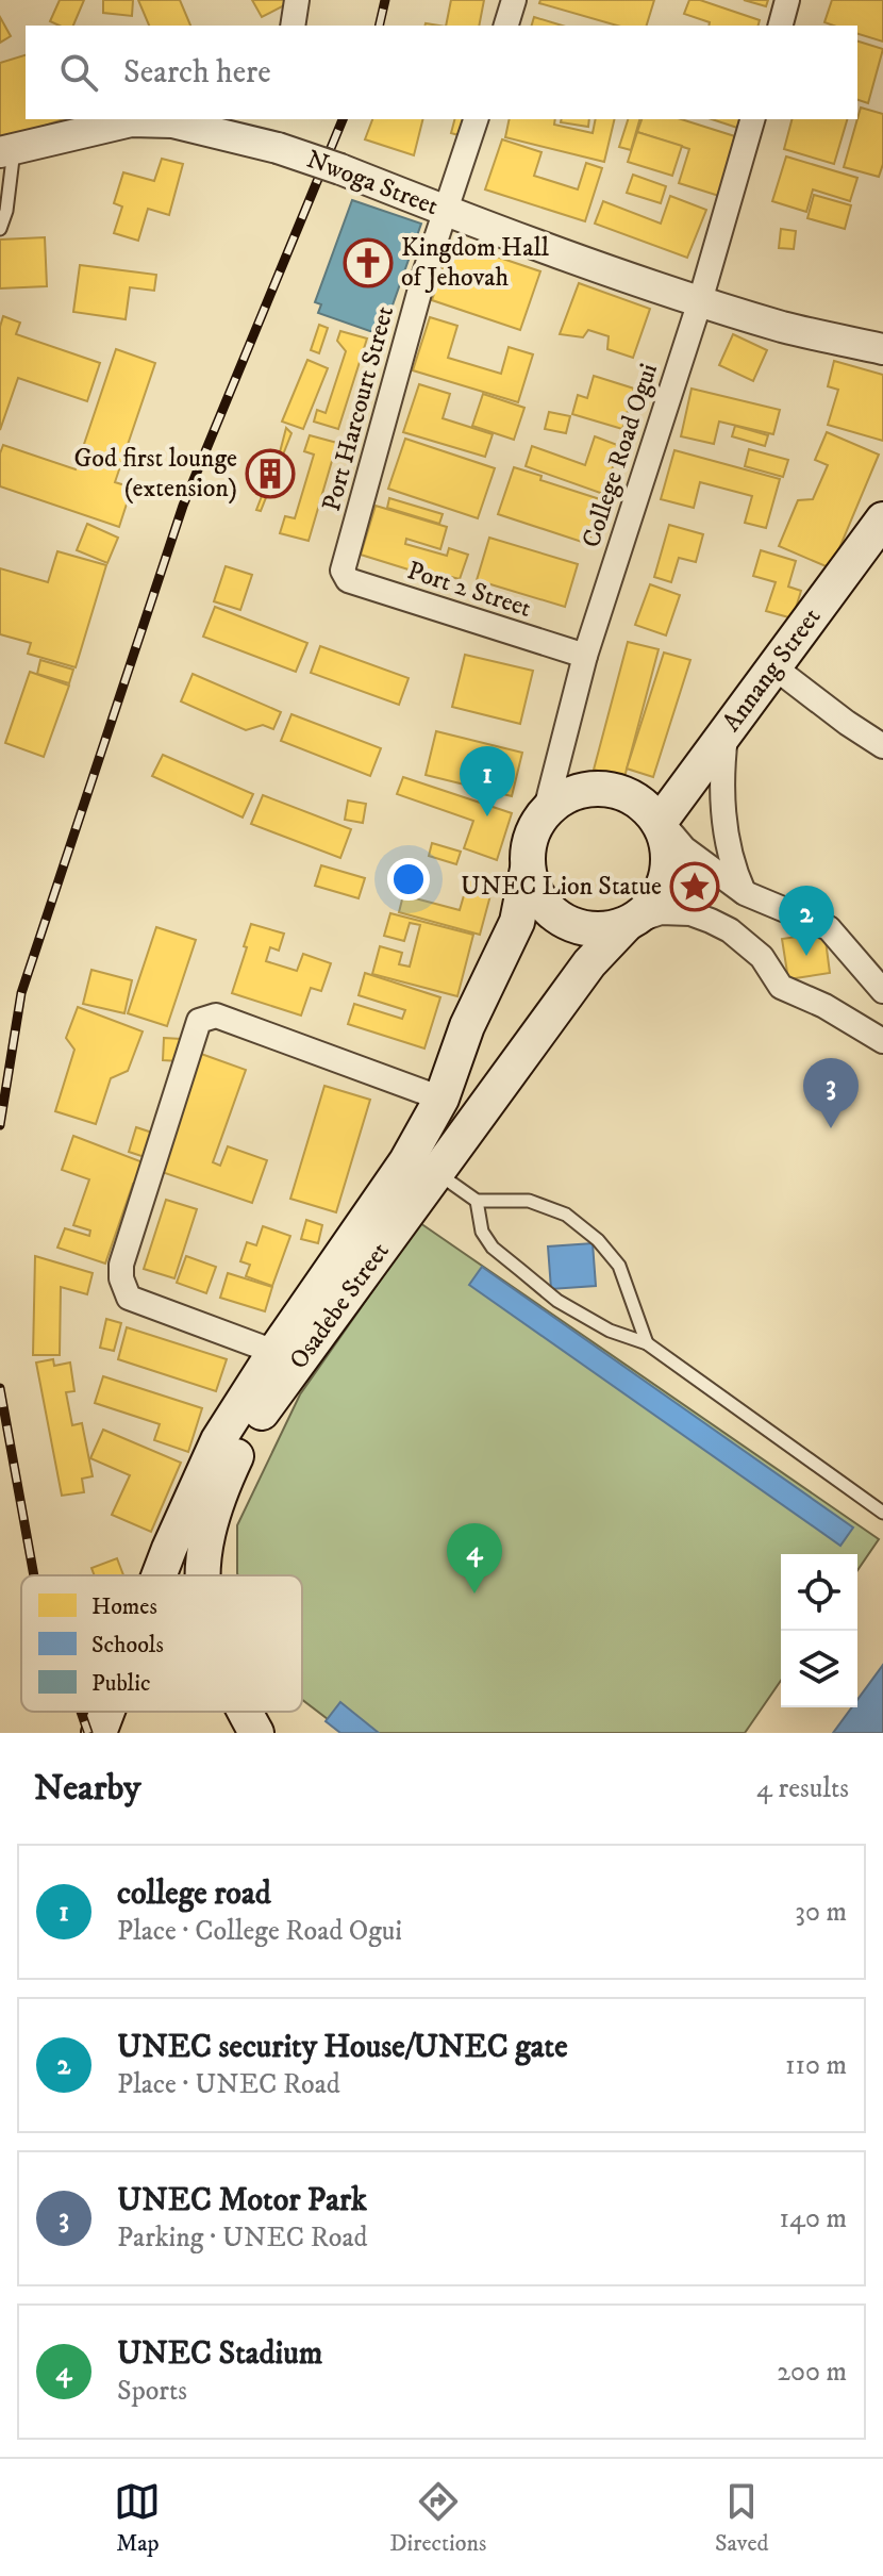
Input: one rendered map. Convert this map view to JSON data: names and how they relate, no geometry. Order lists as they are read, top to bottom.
{
  "streets": {
    "main road": ["Annang Street", "Osadebe Street"],
    "street": [
      "Nwoga Street",
      "Port Harcourt Street",
      "College Road Ogui",
      "Port 2 Street"
    ]
  },
  "crossings": [
    ["Nwoga Street", "Port Harcourt Street"],
    ["Nwoga Street", "College Road Ogui"],
    ["Port Harcourt Street", "Port 2 Street"],
    ["College Road Ogui", "Port 2 Street"],
    ["College Road Ogui", "Annang Street"],
    ["College Road Ogui", "Osadebe Street"],
    ["Annang Street", "Osadebe Street"]
  ],
  "places": {
    "church": ["Kingdom Hall of Jehovah"],
    "building": ["God first lounge (extension)"],
    "place": ["UNEC Lion Statue"]
  },
  "legend": ["Homes", "Schools", "Public"],
  "page": {
    "search": "Search here",
    "pins": [
      "1",
      "2",
      "3",
      "4"
    ],
    "heading": ["Nearby", "4 results"],
    "list": [
      {
        "mark": "1",
        "name": "college road",
        "note": "Place · College Road Ogui",
        "value": "30 m"
      },
      {
        "mark": "2",
        "name": "UNEC security House/UNEC gate",
        "note": "Place · UNEC Road",
        "value": "110 m"
      },
      {
        "mark": "3",
        "name": "UNEC Motor Park",
        "note": "Parking · UNEC Road",
        "value": "140 m"
      },
      {
        "mark": "4",
        "name": "UNEC Stadium",
        "note": "Sports",
        "value": "200 m"
      }
    ],
    "nav": ["Map", "Directions", "Saved"]
  }
}
